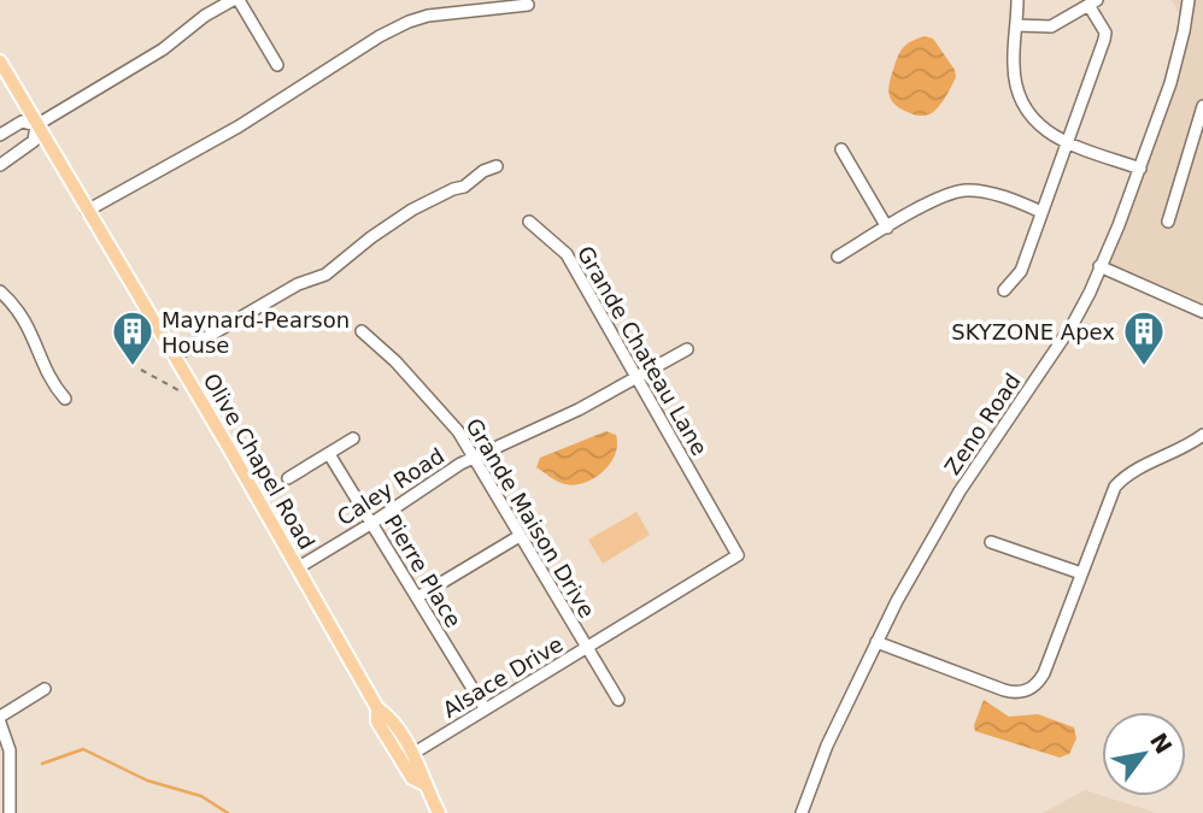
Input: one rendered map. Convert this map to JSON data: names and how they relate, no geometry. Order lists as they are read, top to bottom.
{
  "streets": {
    "main road": ["Olive Chapel Road"],
    "street": [
      "Grande Chateau Lane",
      "Zeno Road",
      "Caley Road",
      "Grande Maison Drive",
      "Pierre Place",
      "Alsace Drive"
    ]
  },
  "crossings": [
    ["Grande Chateau Lane", "Caley Road"],
    ["Grande Chateau Lane", "Alsace Drive"],
    ["Olive Chapel Road", "Caley Road"],
    ["Olive Chapel Road", "Alsace Drive"],
    ["Caley Road", "Grande Maison Drive"],
    ["Caley Road", "Pierre Place"],
    ["Grande Maison Drive", "Alsace Drive"],
    ["Pierre Place", "Alsace Drive"]
  ],
  "places": {
    "building": ["Maynard-Pearson House", "SKYZONE Apex"]
  },
  "north": "top right"
}
